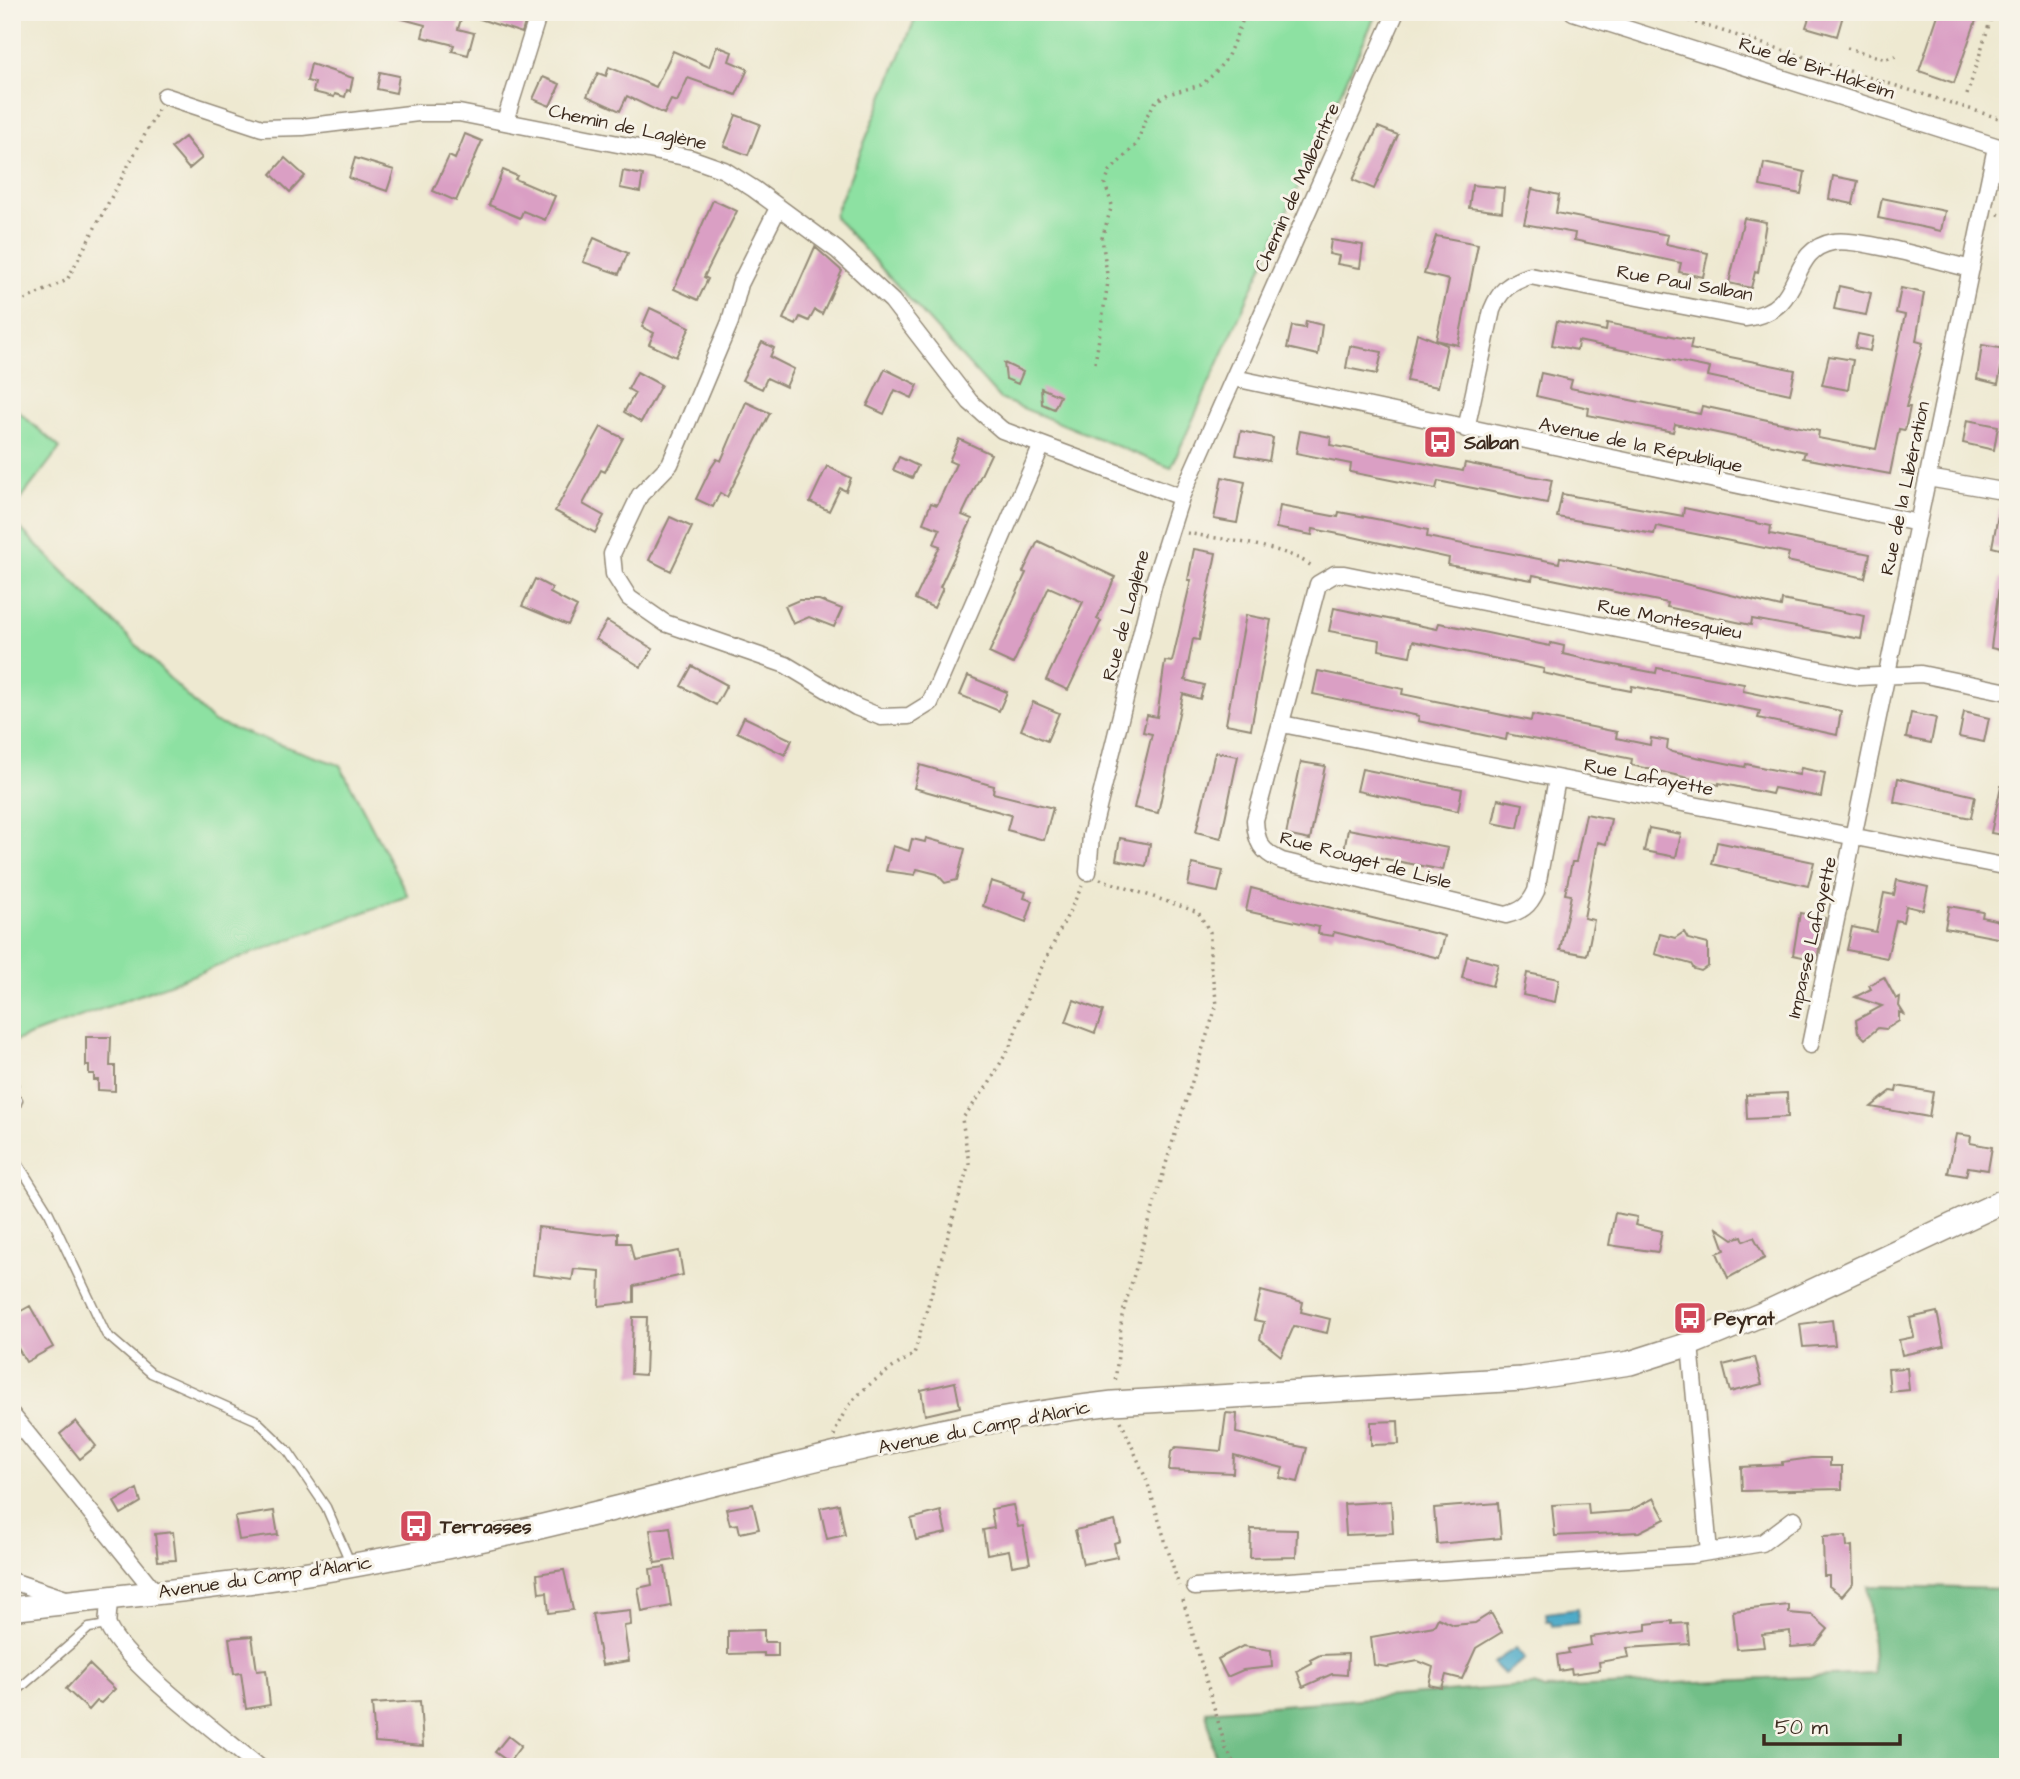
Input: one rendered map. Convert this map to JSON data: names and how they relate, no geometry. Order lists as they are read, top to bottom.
{
  "streets": {
    "main road": ["Avenue du Camp d'Alaric"],
    "street": [
      "Rue de Bir-Hakeim",
      "Chemin de Laglène",
      "Chemin de Malbentre",
      "Rue Paul Salban",
      "Avenue de la République",
      "Rue de la Libération",
      "Rue de Laglène",
      "Rue Montesquieu",
      "Rue Lafayette",
      "Rue Rouget de Lisle",
      "Impasse Lafayette"
    ]
  },
  "crossings": [
    ["Rue de Bir-Hakeim", "Rue de la Libération"],
    ["Chemin de Laglène", "Rue de Laglène"],
    ["Chemin de Malbentre", "Avenue de la République"],
    ["Chemin de Malbentre", "Rue de Laglène"],
    ["Rue Paul Salban", "Avenue de la République"],
    ["Rue Paul Salban", "Rue de la Libération"],
    ["Avenue de la République", "Rue de la Libération"],
    ["Avenue de la République", "Rue de Laglène"],
    ["Rue de la Libération", "Rue Montesquieu"],
    ["Rue de la Libération", "Rue Lafayette"],
    ["Rue de la Libération", "Impasse Lafayette"],
    ["Rue Montesquieu", "Rue Rouget de Lisle"],
    ["Rue Lafayette", "Rue Rouget de Lisle"],
    ["Rue Lafayette", "Impasse Lafayette"]
  ],
  "places": {
    "bus stop": ["Salban", "Peyrat", "Terrasses"]
  },
  "scale_bar": "50 m"
}
